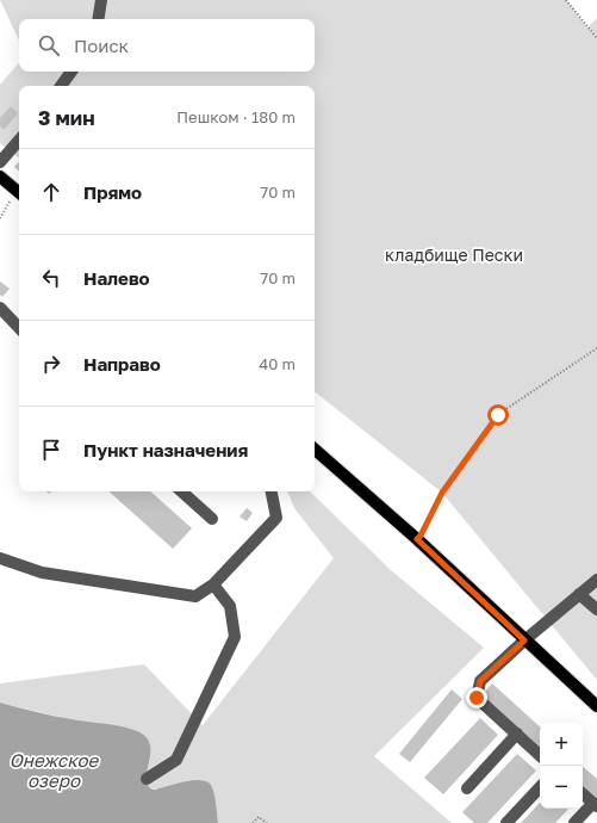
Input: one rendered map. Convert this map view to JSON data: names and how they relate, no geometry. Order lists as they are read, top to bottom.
{
  "water": ["Онежское озеро"],
  "parks": ["кладбище Пески"],
  "page": {
    "search": "Поиск",
    "heading": ["3 мин", "Пешком · 180 m"],
    "list": [
      ["Прямо", "70 m"],
      ["Налево", "70 m"],
      ["Направо", "40 m"],
      "Пункт назначения"
    ],
    "map_buttons": ["+", "−"]
  }
}
